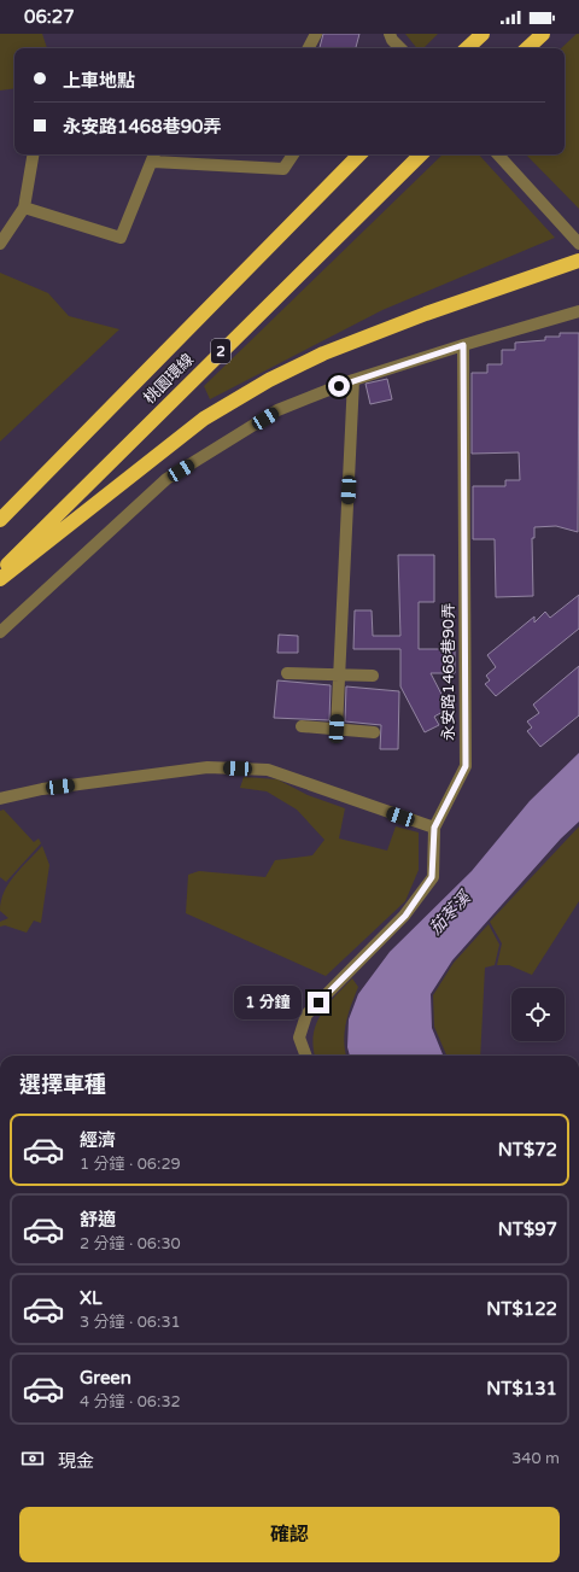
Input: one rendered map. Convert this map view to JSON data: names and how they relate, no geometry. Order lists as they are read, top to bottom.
{
  "streets": {
    "highway": ["2", "桃園環線"],
    "street": ["永安路1468巷90弄"]
  },
  "water": ["茄苳溪"],
  "page": {
    "status": "06:27",
    "banner": ["上車地點", "永安路1468巷90弄"],
    "bubble": "1 分鐘",
    "heading": "選擇車種",
    "list": [
      {
        "name": "經濟",
        "note": "1 分鐘 · 06:29",
        "value": "NT$72"
      },
      {
        "name": "舒適",
        "note": "2 分鐘 · 06:30",
        "value": "NT$97"
      },
      {
        "name": "XL",
        "note": "3 分鐘 · 06:31",
        "value": "NT$122"
      },
      {
        "name": "Green",
        "note": "4 分鐘 · 06:32",
        "value": "NT$131"
      }
    ],
    "pay": ["現金", "340 m"],
    "buttons": "確認"
  }
}
